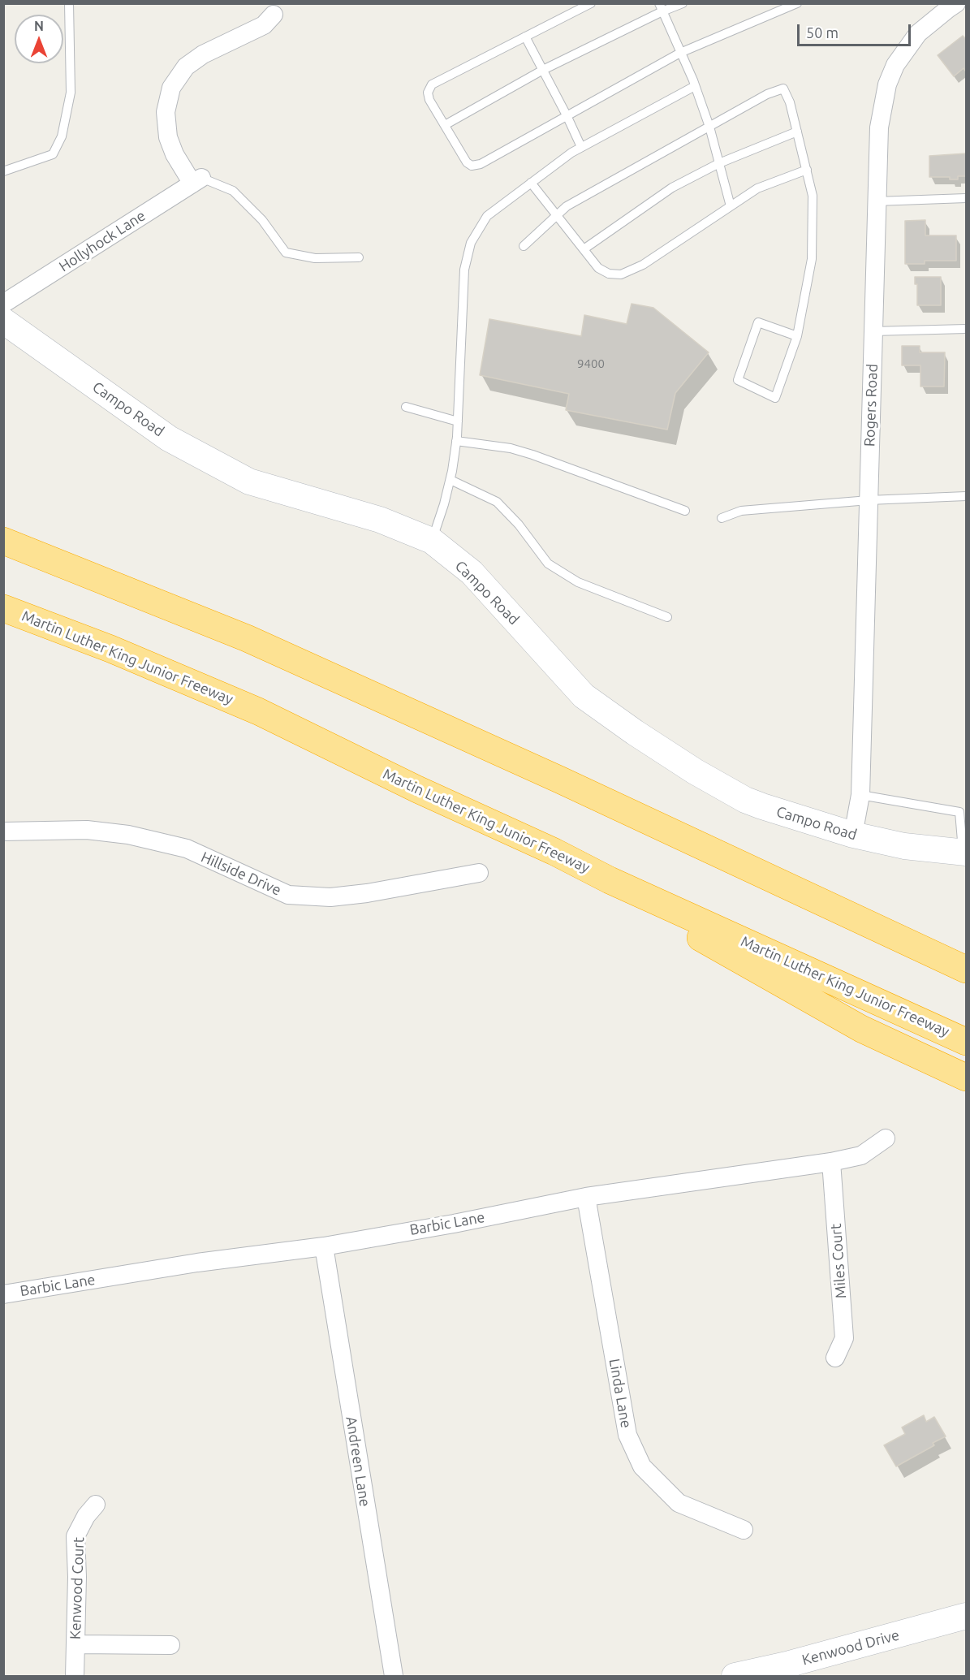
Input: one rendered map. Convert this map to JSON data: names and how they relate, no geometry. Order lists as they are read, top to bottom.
{
  "streets": {
    "highway": ["Martin Luther King Junior Freeway"],
    "main road": ["Campo Road", "Kenwood Drive"],
    "street": [
      "Hollyhock Lane",
      "Rogers Road",
      "Hillside Drive",
      "Barbic Lane",
      "Miles Court",
      "Linda Lane",
      "Andreen Lane",
      "Kenwood Court"
    ]
  },
  "crossings": [
    ["Rogers Road", "Campo Road"],
    ["Barbic Lane", "Miles Court"],
    ["Barbic Lane", "Linda Lane"],
    ["Barbic Lane", "Andreen Lane"]
  ],
  "house_numbers": ["9400"],
  "scale_bar": "50 m",
  "north": "top"
}
